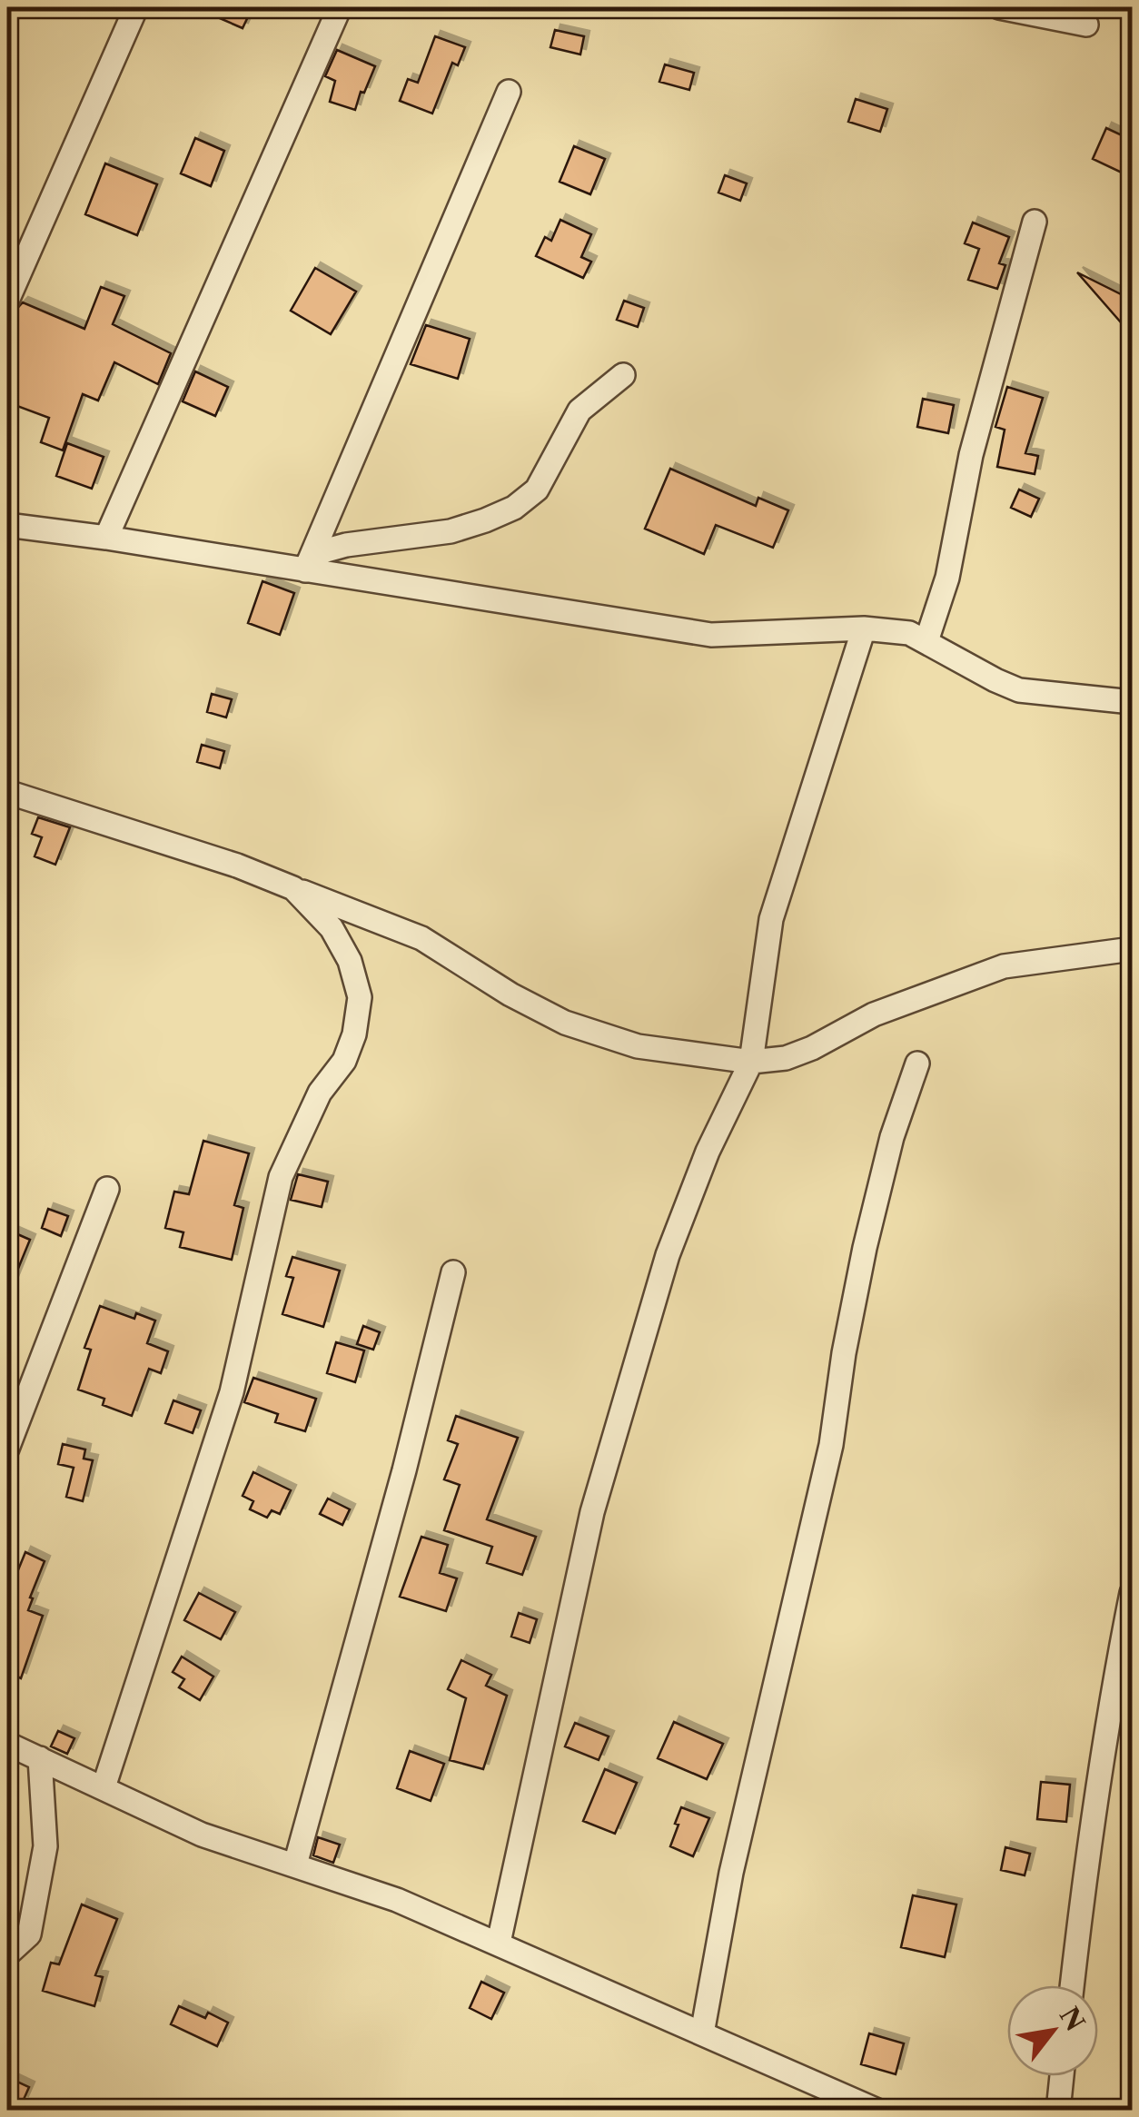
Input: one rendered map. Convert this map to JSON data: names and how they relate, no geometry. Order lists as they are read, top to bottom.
{
  "north": "top right"
}
